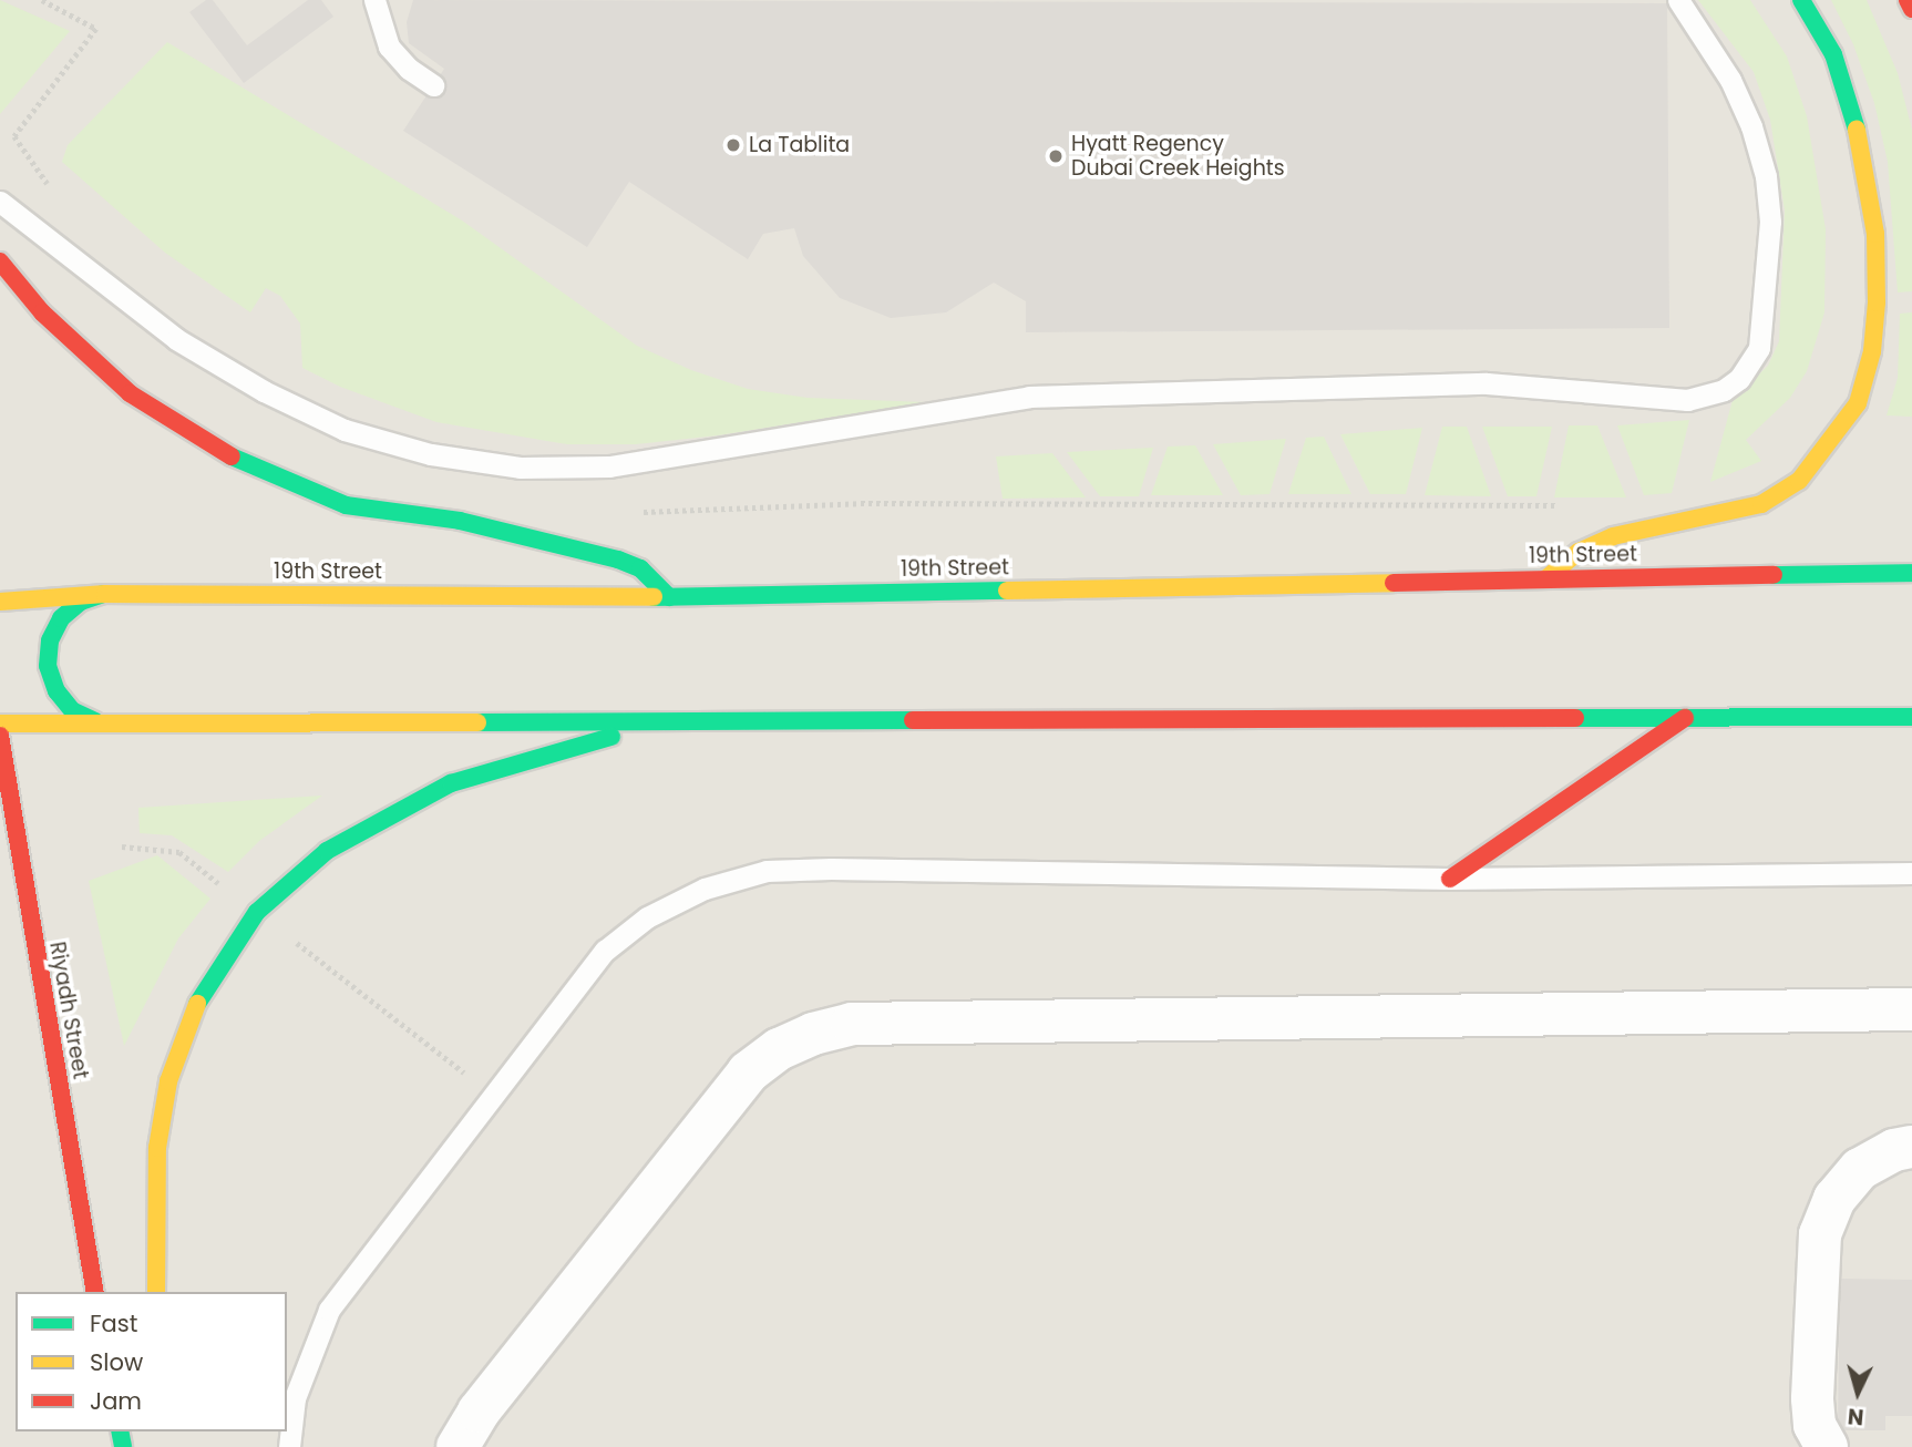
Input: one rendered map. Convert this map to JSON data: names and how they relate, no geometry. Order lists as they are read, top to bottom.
{
  "streets": {
    "main road": ["19th Street", "Riyadh Street"]
  },
  "places": ["La Tablita", "Hyatt Regency Dubai Creek Heights"],
  "legend": ["Fast", "Slow", "Jam"],
  "north": "bottom"
}
